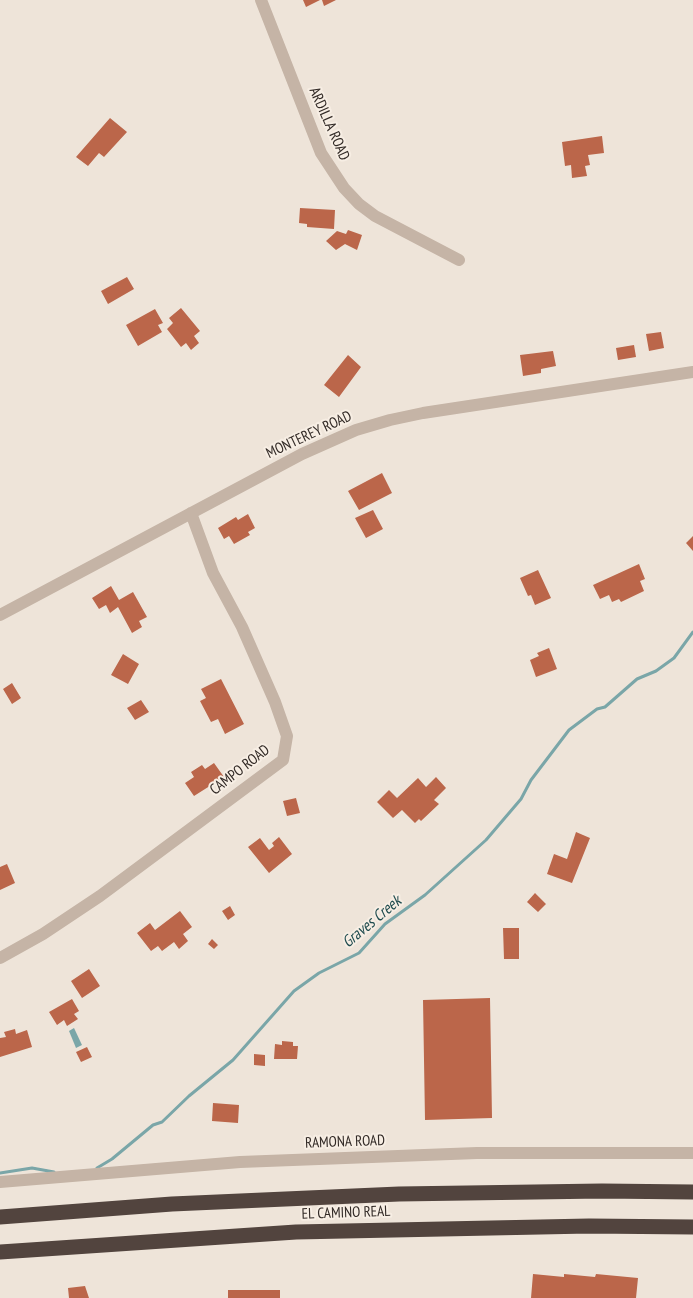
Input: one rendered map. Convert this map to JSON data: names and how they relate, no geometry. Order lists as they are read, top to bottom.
{
  "streets": {
    "highway": ["EL CAMINO REAL"],
    "street": [
      "ARDILLA ROAD",
      "MONTEREY ROAD",
      "CAMPO ROAD",
      "RAMONA ROAD"
    ]
  },
  "crossings": [
    ["MONTEREY ROAD", "CAMPO ROAD"]
  ],
  "water": ["Graves Creek"]
}
